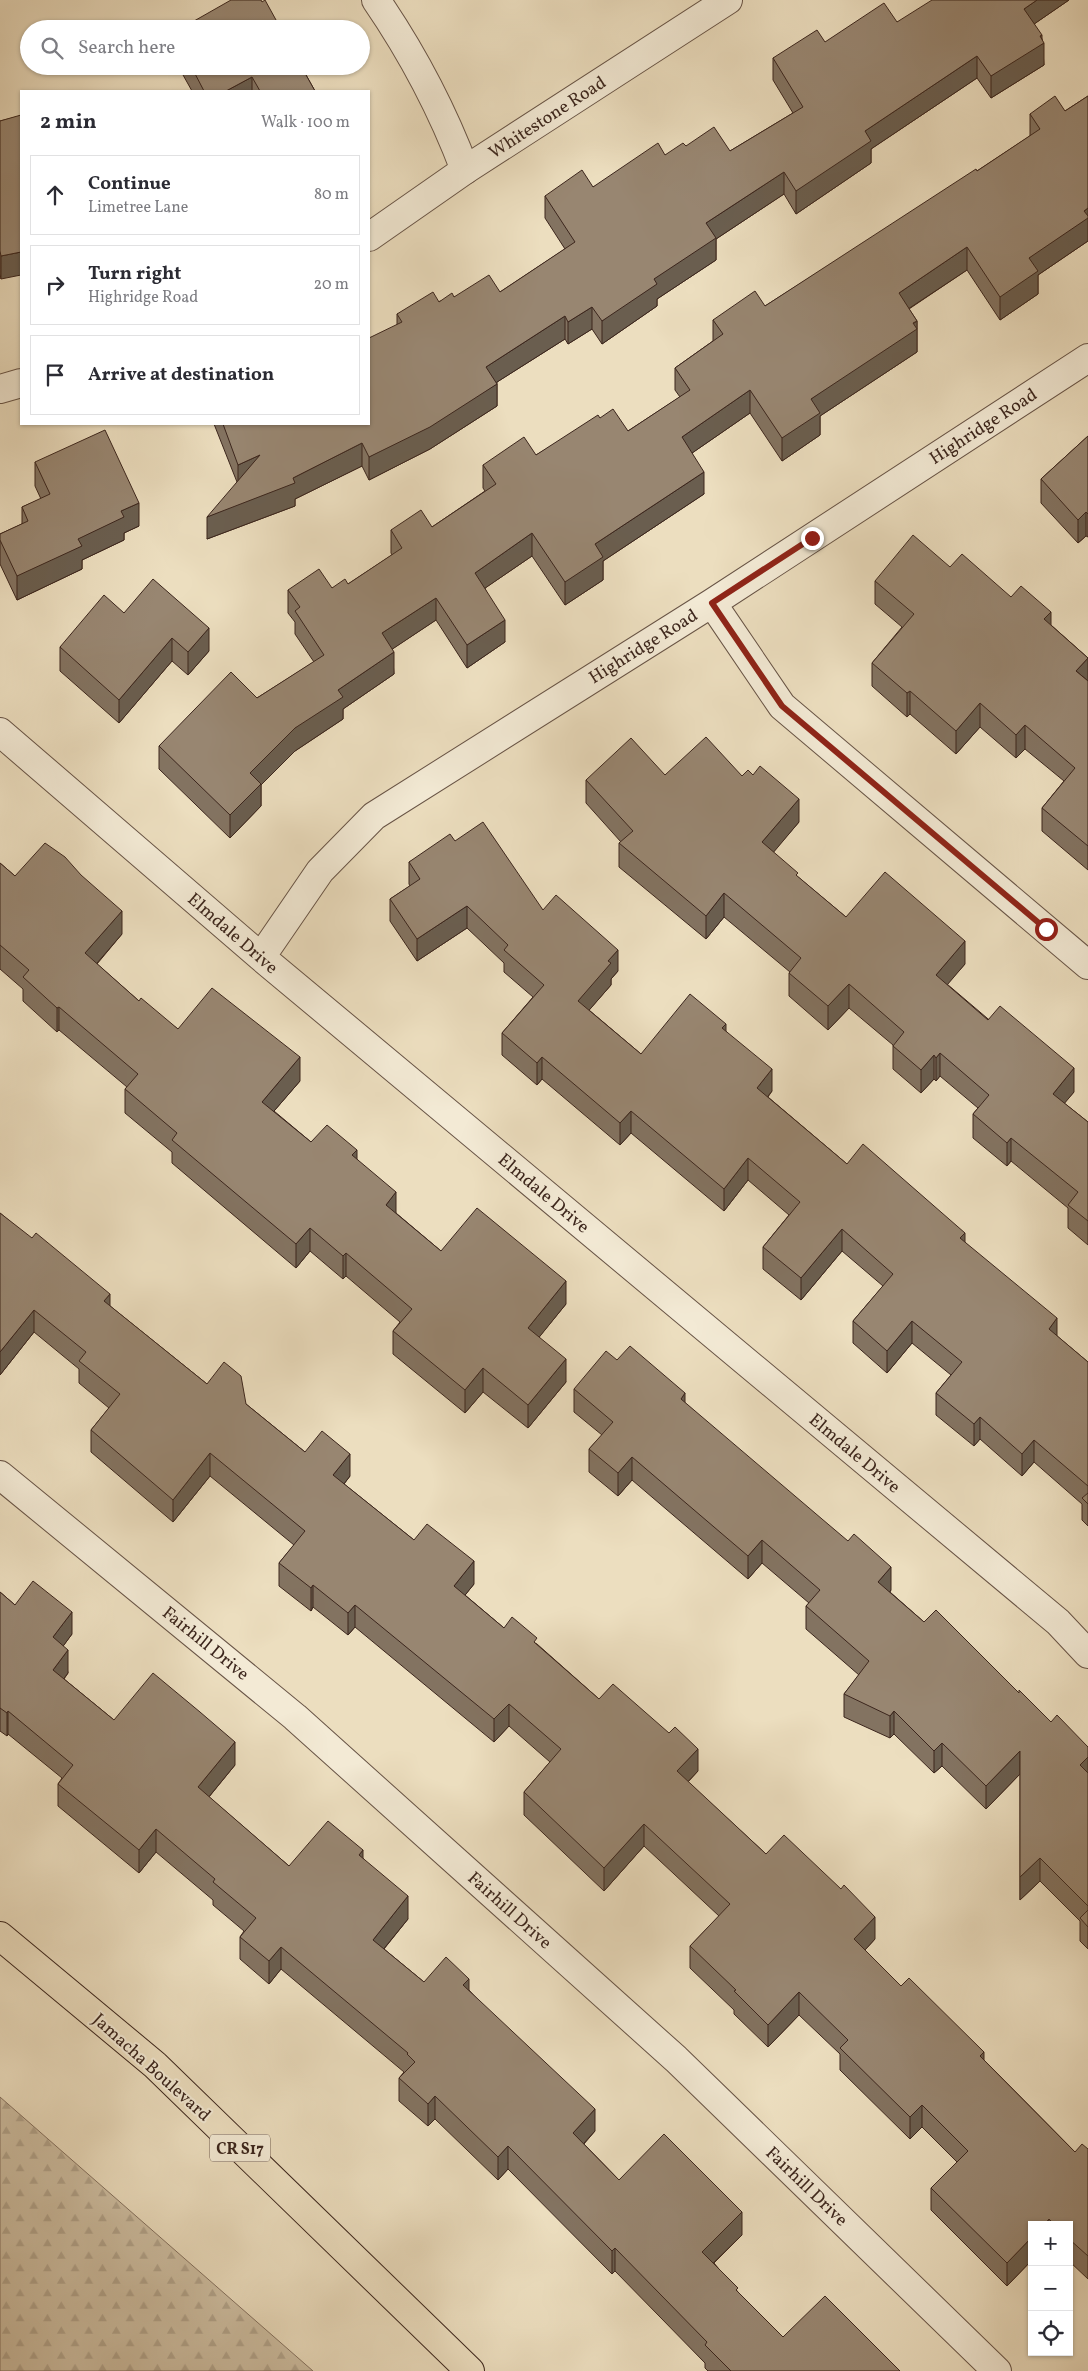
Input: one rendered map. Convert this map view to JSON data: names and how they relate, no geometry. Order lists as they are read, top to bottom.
{
  "streets": {
    "main road": ["Jamacha Boulevard", "CR S17"],
    "street": [
      "Whitestone Road",
      "Highridge Road",
      "Elmdale Drive",
      "Fairhill Drive"
    ]
  },
  "crossings": [
    ["Highridge Road", "Elmdale Drive"]
  ],
  "page": {
    "search": "Search here",
    "heading": ["2 min", "Walk · 100 m"],
    "list": [
      ["Continue", "Limetree Lane", "80 m"],
      ["Turn right", "Highridge Road", "20 m"],
      "Arrive at destination"
    ],
    "map_buttons": ["+", "−"]
  }
}
